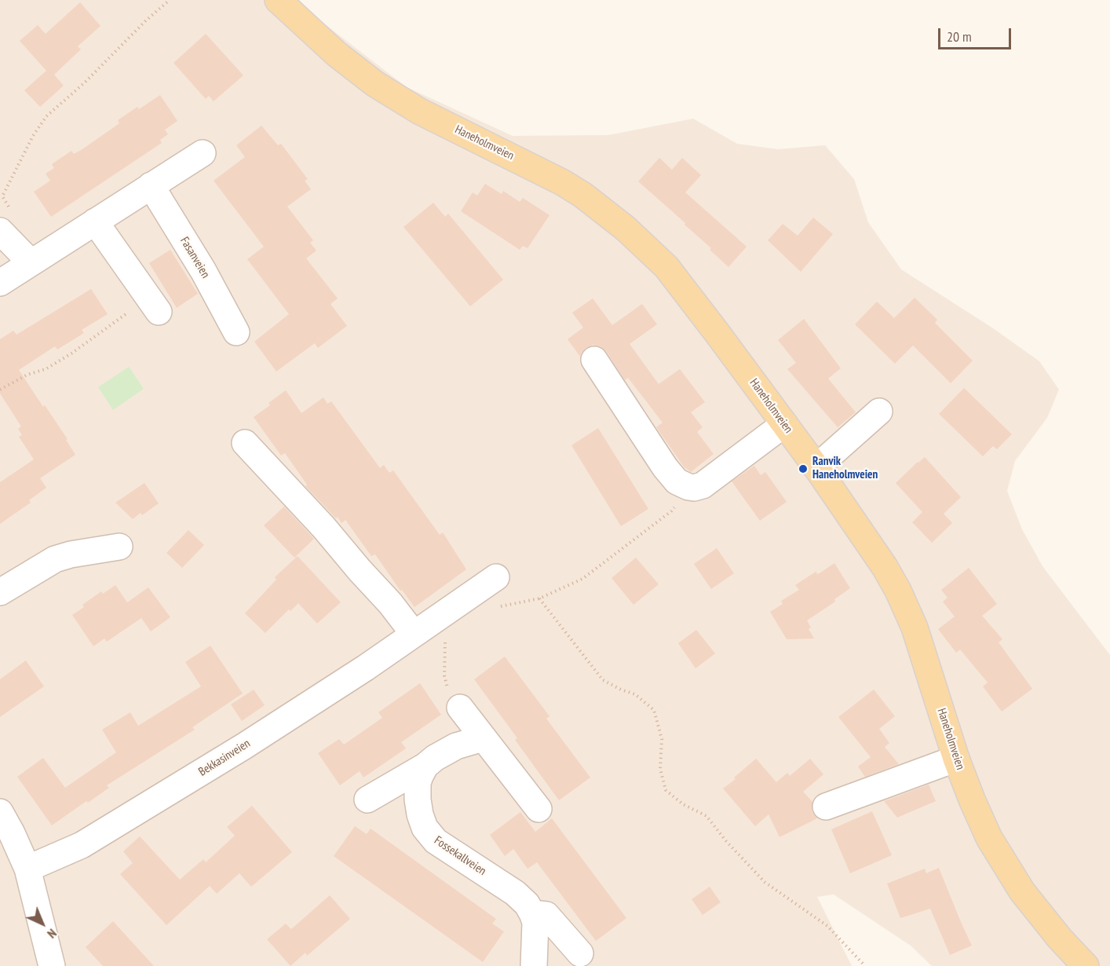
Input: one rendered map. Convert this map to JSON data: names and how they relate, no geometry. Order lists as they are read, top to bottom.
{
  "streets": {
    "main road": ["Haneholmveien"],
    "street": ["Fasanveien", "Bekkasinveien", "Fossekallveien"]
  },
  "places": ["Ranvik Haneholmveien"],
  "scale_bar": "20 m",
  "north": "bottom right"
}
